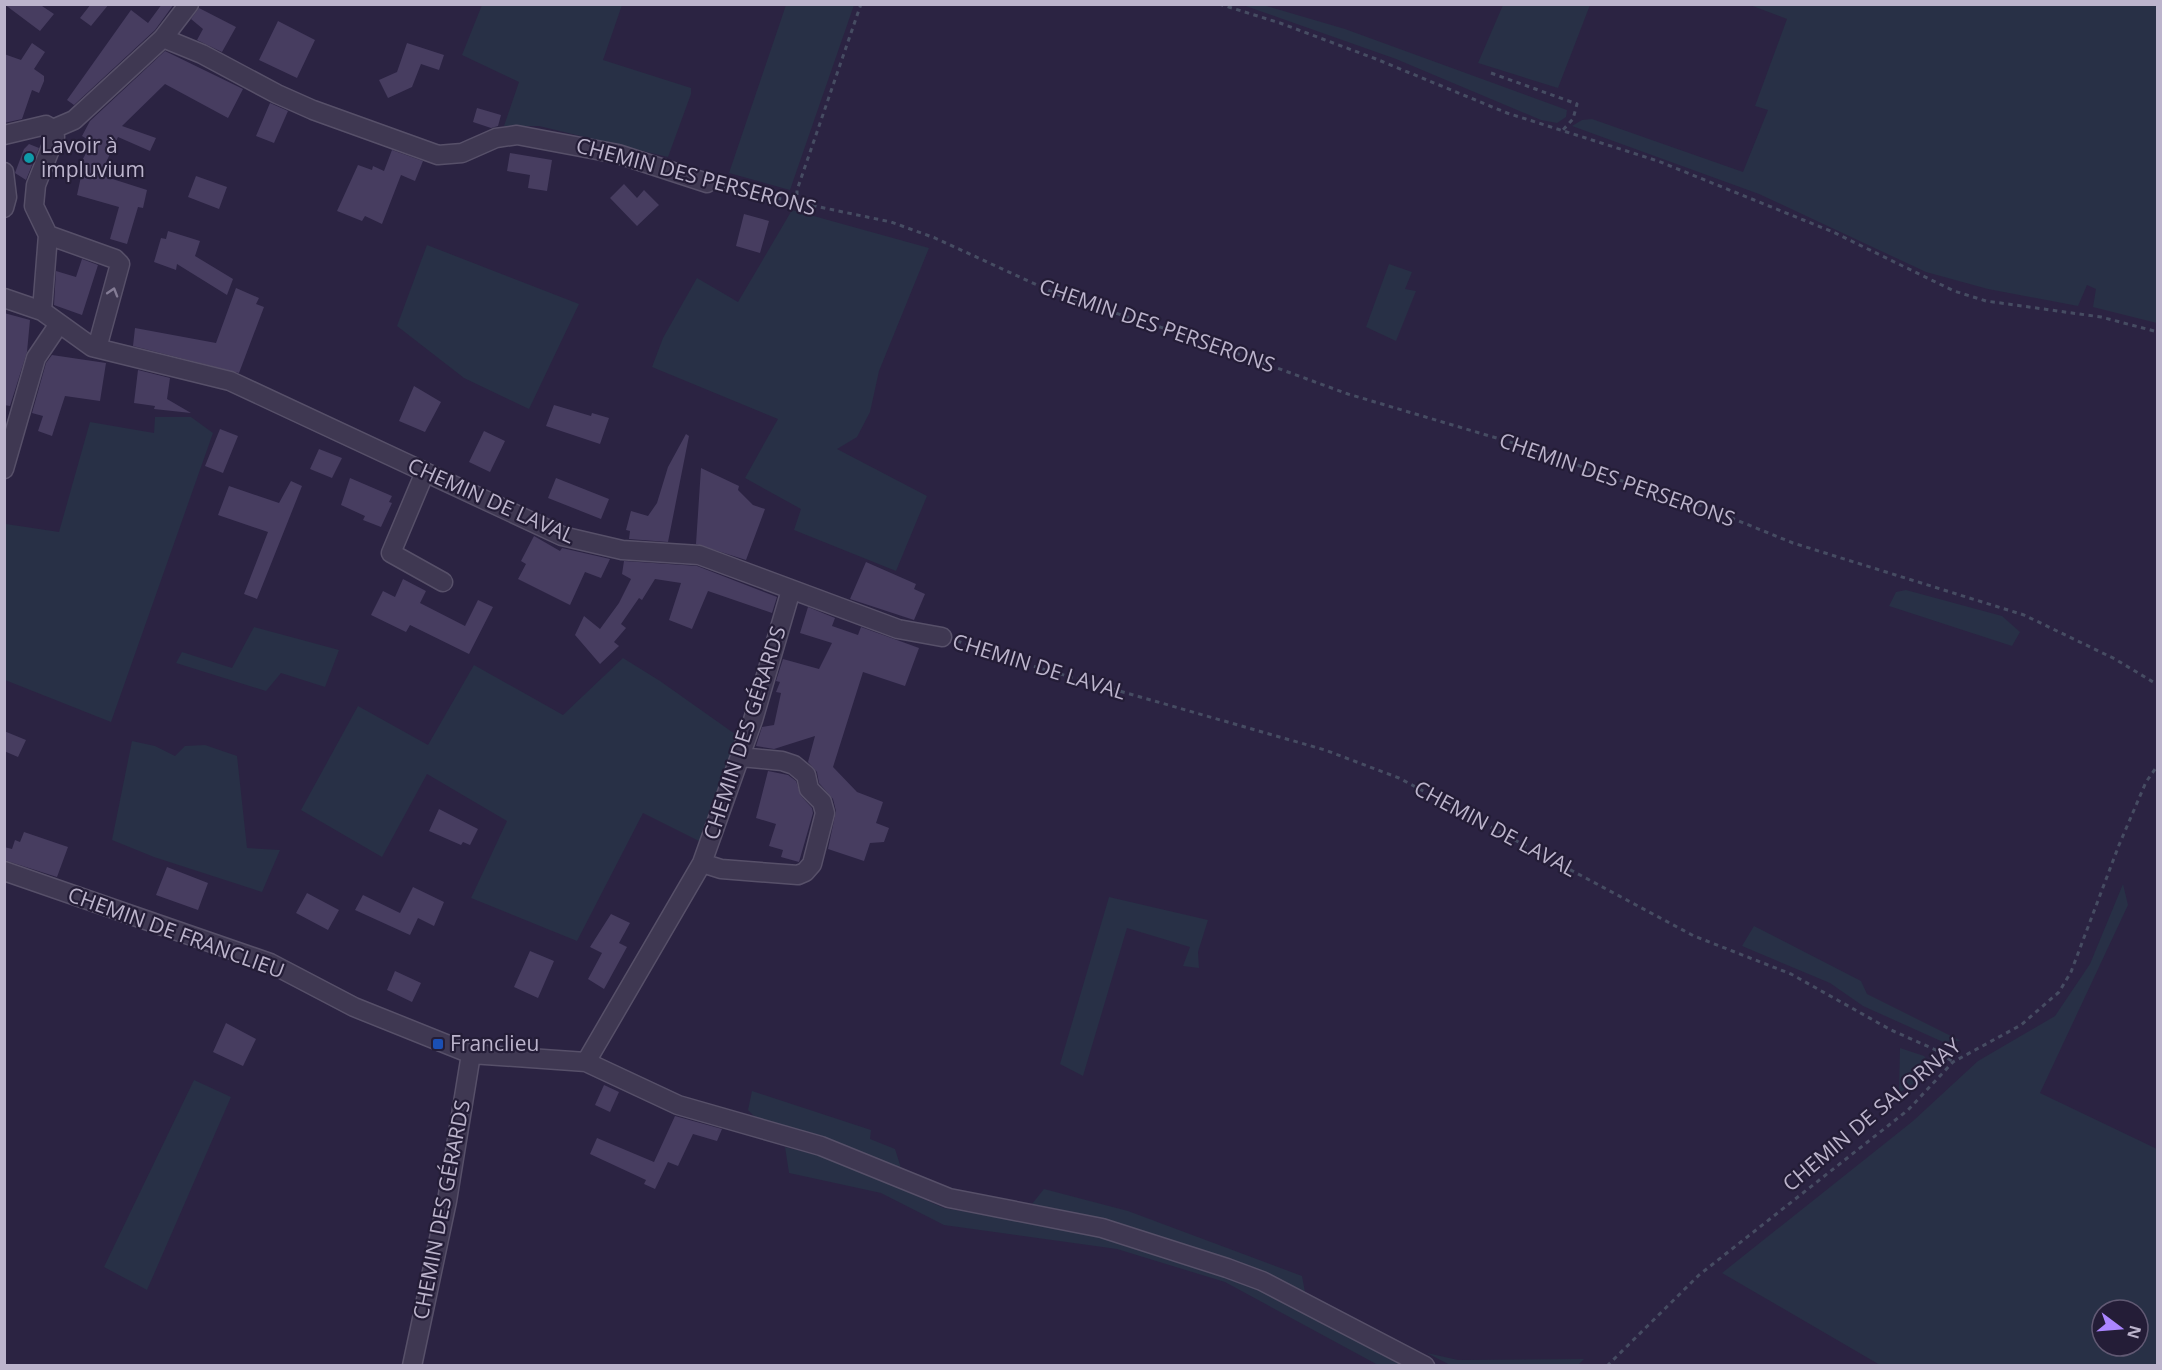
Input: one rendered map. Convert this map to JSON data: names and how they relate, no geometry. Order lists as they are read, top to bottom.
{
  "streets": {
    "street": [
      "CHEMIN DES PERSERONS",
      "CHEMIN DE LAVAL",
      "CHEMIN DES GÉRARDS",
      "CHEMIN DE FRANCLIEU"
    ],
    "path": ["CHEMIN DE SALORNAY"]
  },
  "crossings": [
    ["CHEMIN DE LAVAL", "CHEMIN DES GÉRARDS"],
    ["CHEMIN DE LAVAL", "CHEMIN DE SALORNAY"],
    ["CHEMIN DES GÉRARDS", "CHEMIN DE FRANCLIEU"]
  ],
  "places": {
    "other": ["Lavoir à impluvium"],
    "transit": ["Franclieu"]
  },
  "north": "right"
}
